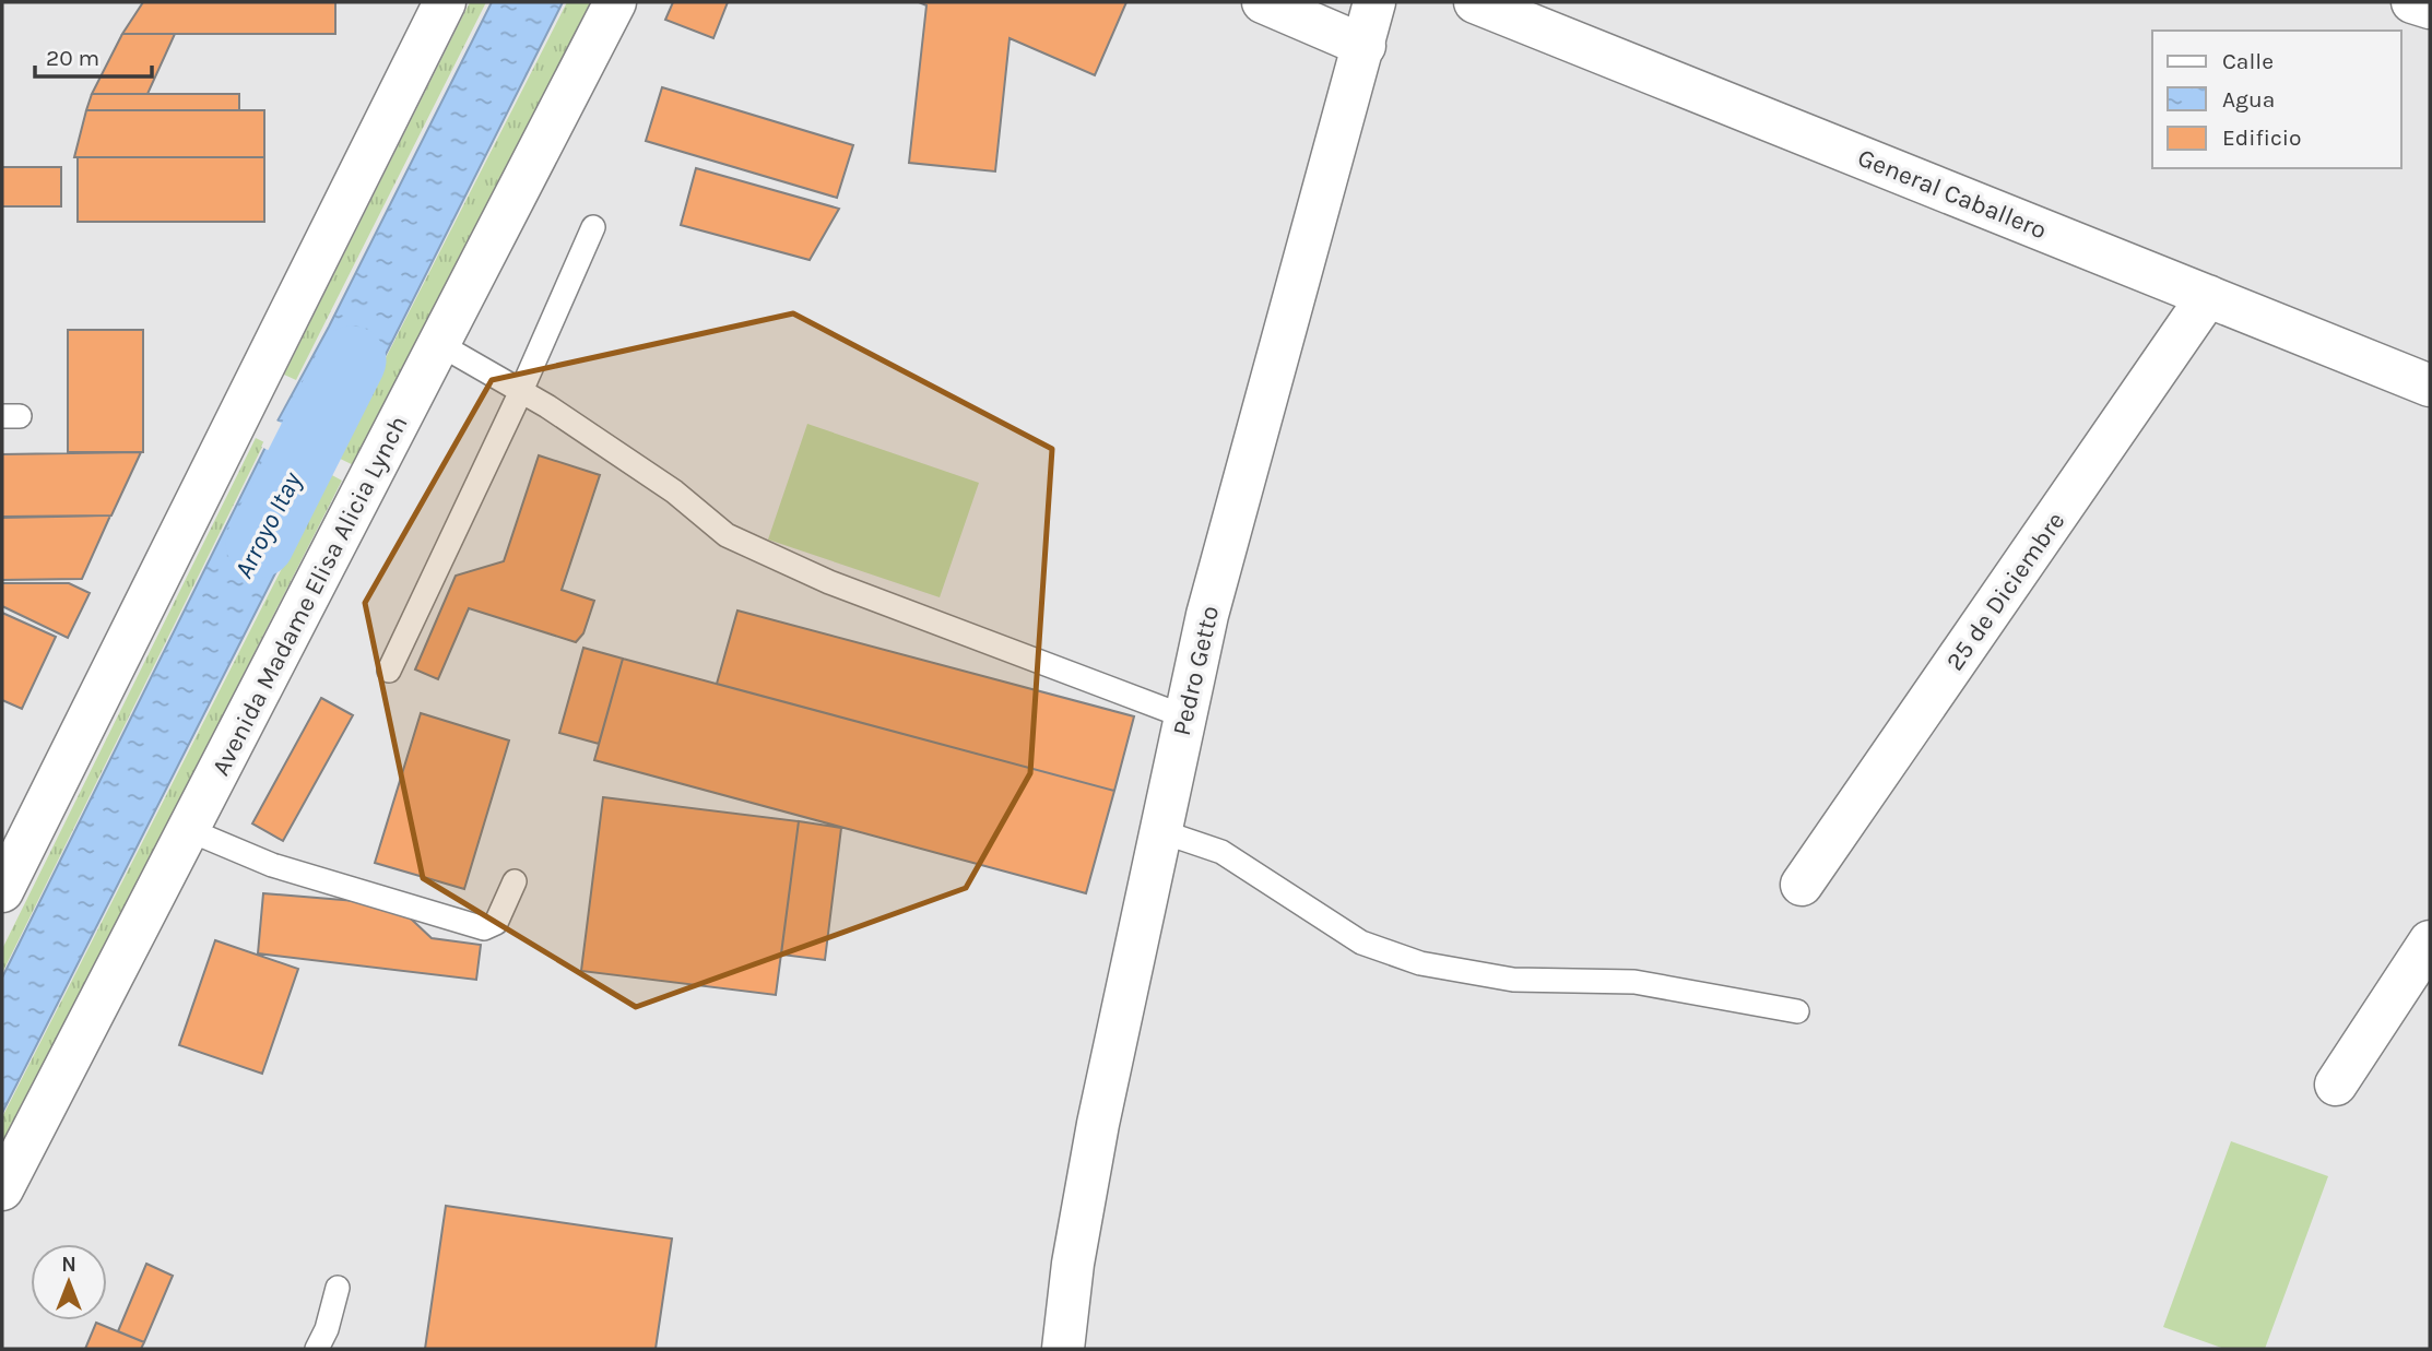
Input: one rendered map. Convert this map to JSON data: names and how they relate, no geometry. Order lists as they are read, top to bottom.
{
  "streets": {
    "main road": [
      "General Caballero",
      "25 de Diciembre",
      "Avenida Madame Elisa Alicia Lynch",
      "Pedro Getto"
    ]
  },
  "crossings": [
    ["General Caballero", "25 de Diciembre"]
  ],
  "water": ["Arroyo Itay"],
  "legend": ["Calle", "Agua", "Edificio"],
  "scale_bar": "20 m",
  "north": "top"
}
